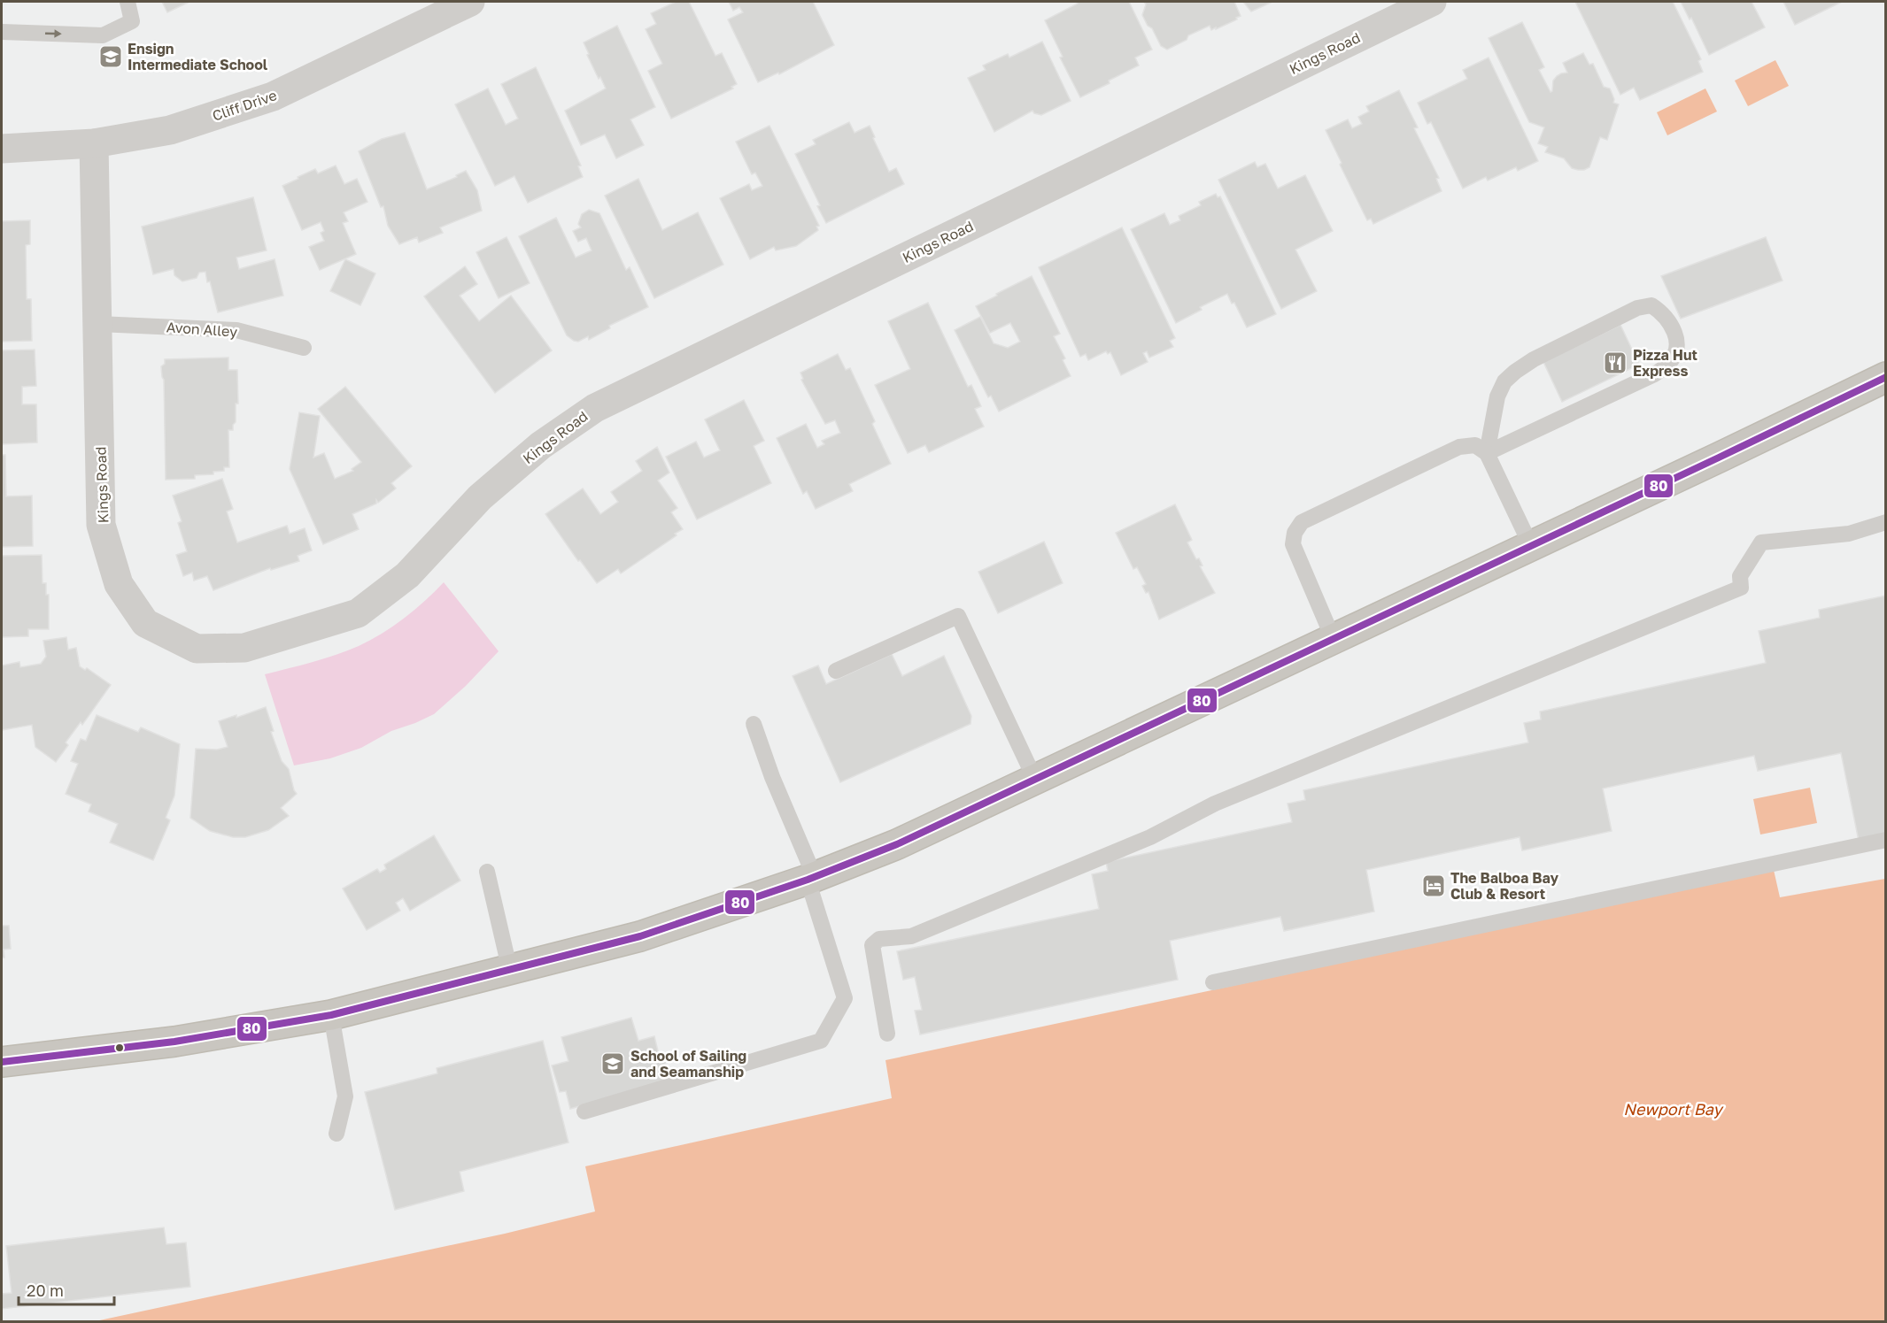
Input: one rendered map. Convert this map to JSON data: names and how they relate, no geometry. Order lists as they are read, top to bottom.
{
  "streets": {
    "street": ["Kings Road", "Cliff Drive"],
    "lane": ["Avon Alley"]
  },
  "crossings": [
    ["Kings Road", "Cliff Drive"],
    ["Kings Road", "Avon Alley"]
  ],
  "water": ["Newport Bay"],
  "places": {
    "school or university": ["Ensign Intermediate School", "School of Sailing and Seamanship"],
    "restaurant": ["Pizza Hut Express"],
    "hotel": ["The Balboa Bay Club & Resort"]
  },
  "lines": ["transit line 80"],
  "scale_bar": "20 m"
}
